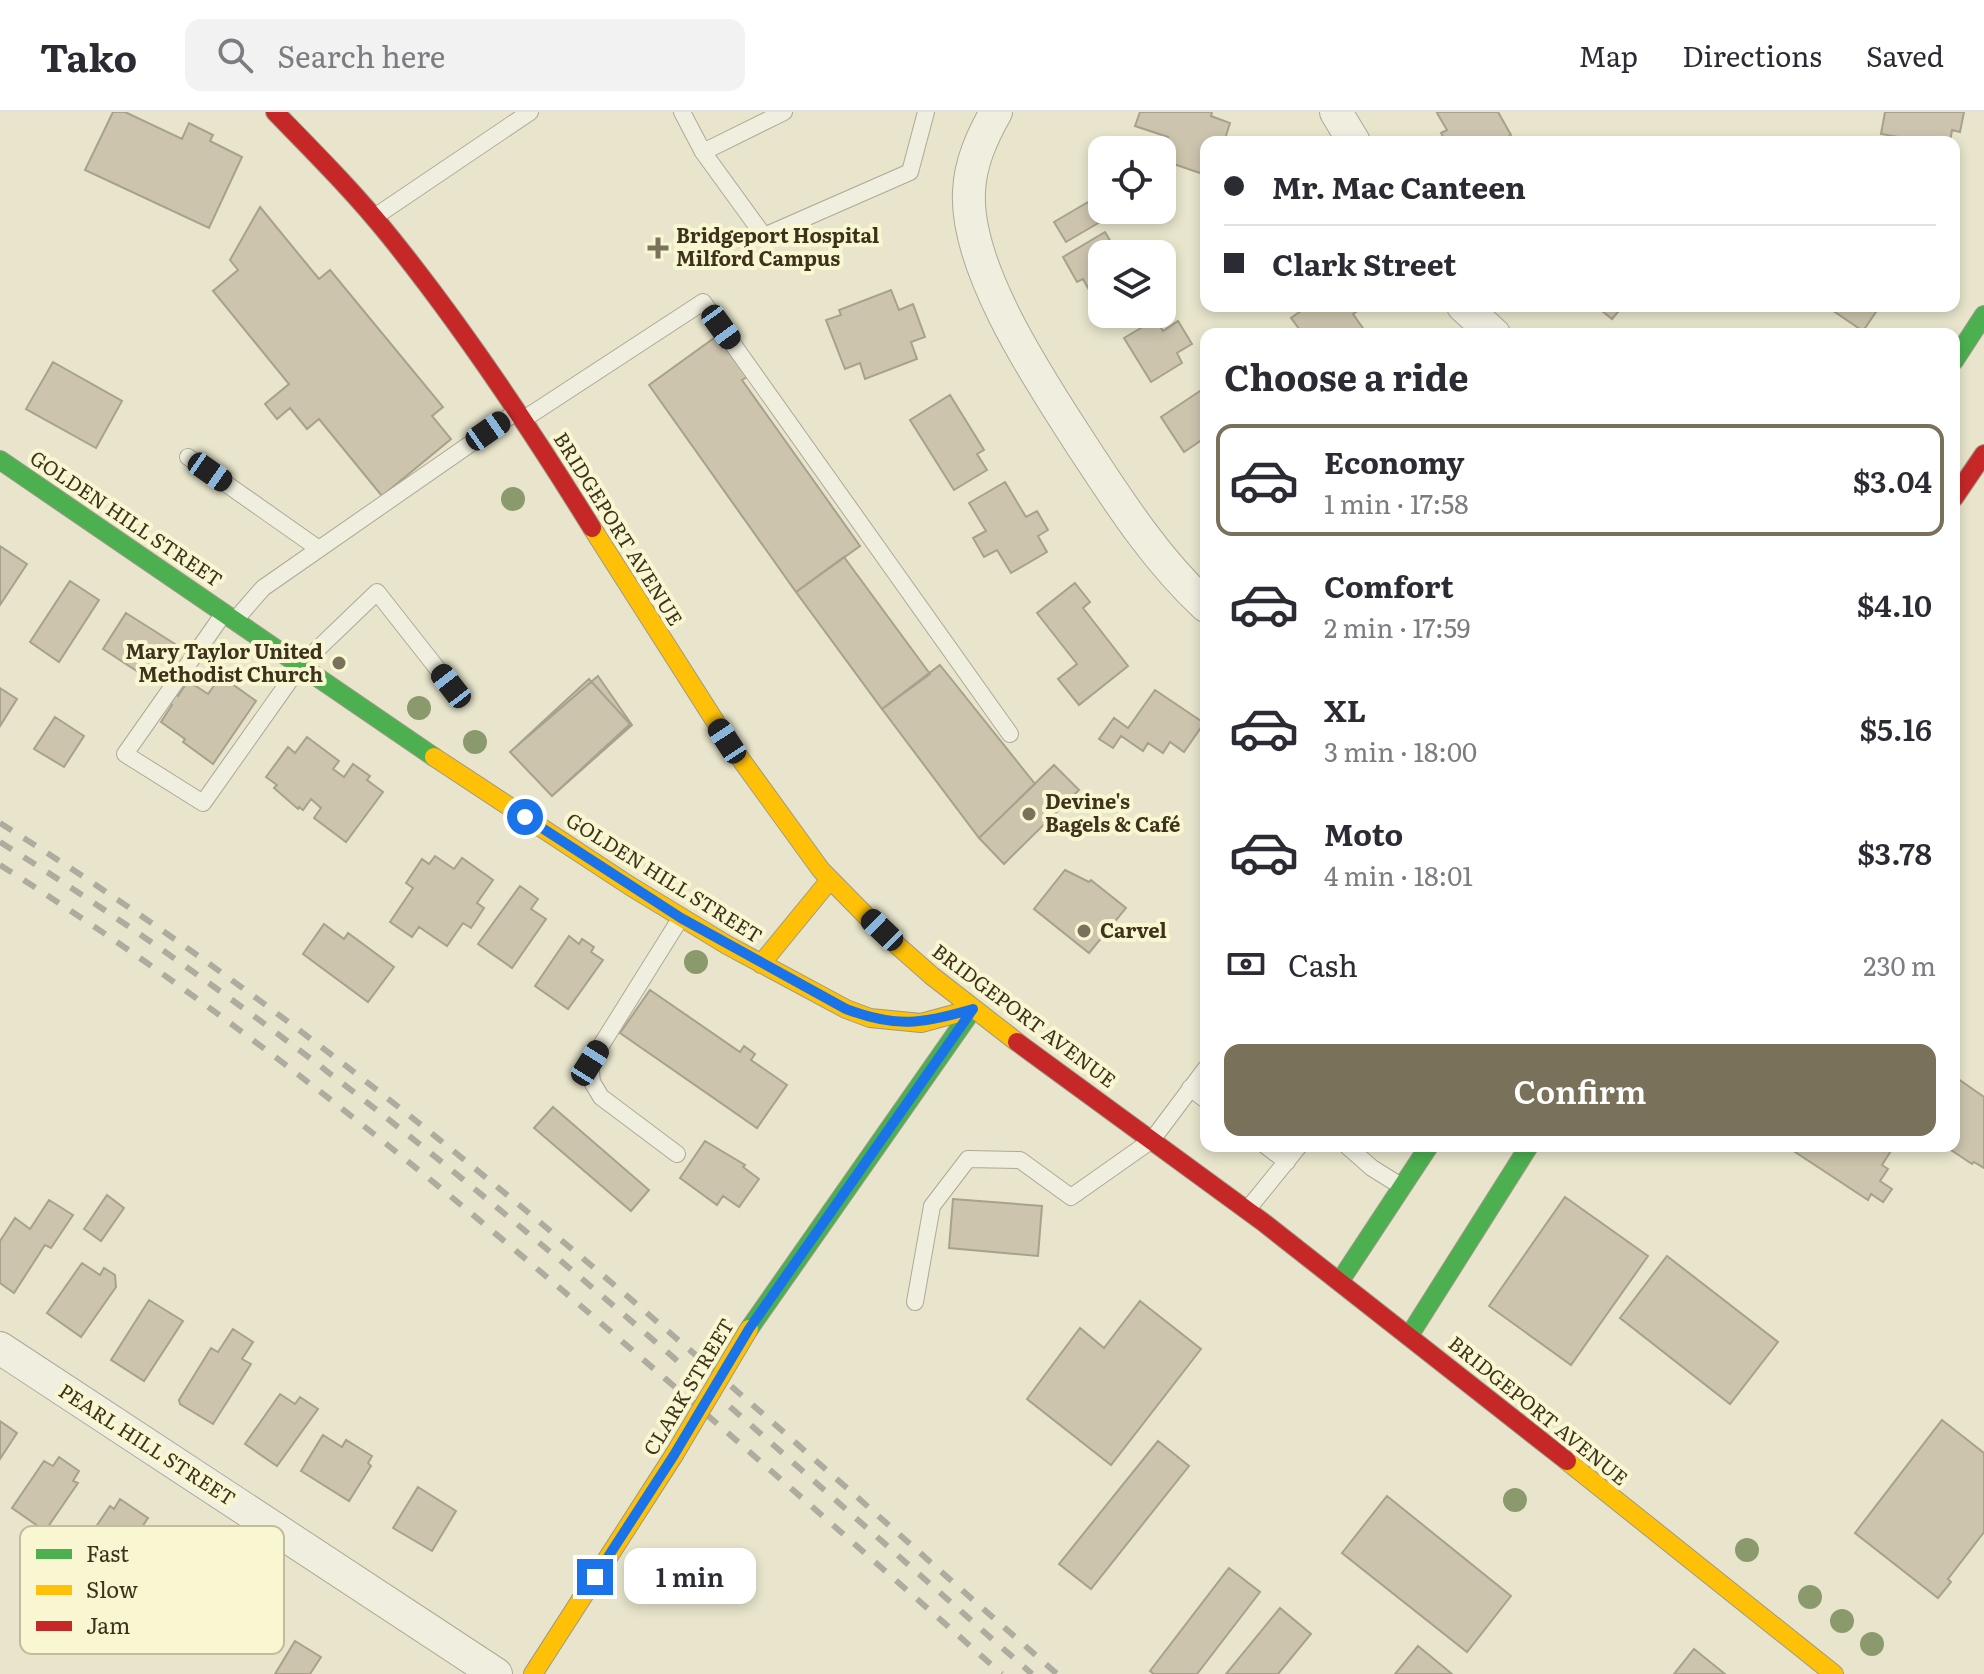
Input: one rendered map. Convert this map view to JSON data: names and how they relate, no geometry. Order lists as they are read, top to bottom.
{
  "streets": {
    "main road": ["GOLDEN HILL STREET", "BRIDGEPORT AVENUE", "CLARK STREET"],
    "street": ["PEARL HILL STREET"]
  },
  "crossings": [
    ["GOLDEN HILL STREET", "BRIDGEPORT AVENUE"],
    ["GOLDEN HILL STREET", "CLARK STREET"],
    ["BRIDGEPORT AVENUE", "CLARK STREET"]
  ],
  "places": {
    "health": ["Bridgeport Hospital Milford Campus"],
    "other": ["Mary Taylor United Methodist Church", "Devine's Bagels & Café", "Carvel"]
  },
  "legend": ["Fast", "Slow", "Jam"],
  "page": {
    "header": "Tako",
    "search": "Search here",
    "nav": ["Map", "Directions", "Saved"],
    "banner": ["Mr. Mac Canteen", "Clark Street"],
    "heading": "Choose a ride",
    "list": [
      {
        "name": "Economy",
        "note": "1 min · 17:58",
        "value": "$3.04"
      },
      {
        "name": "Comfort",
        "note": "2 min · 17:59",
        "value": "$4.10"
      },
      {
        "name": "XL",
        "note": "3 min · 18:00",
        "value": "$5.16"
      },
      {
        "name": "Moto",
        "note": "4 min · 18:01",
        "value": "$3.78"
      }
    ],
    "pay": ["Cash", "230 m"],
    "buttons": "Confirm",
    "bubble": "1 min"
  }
}
